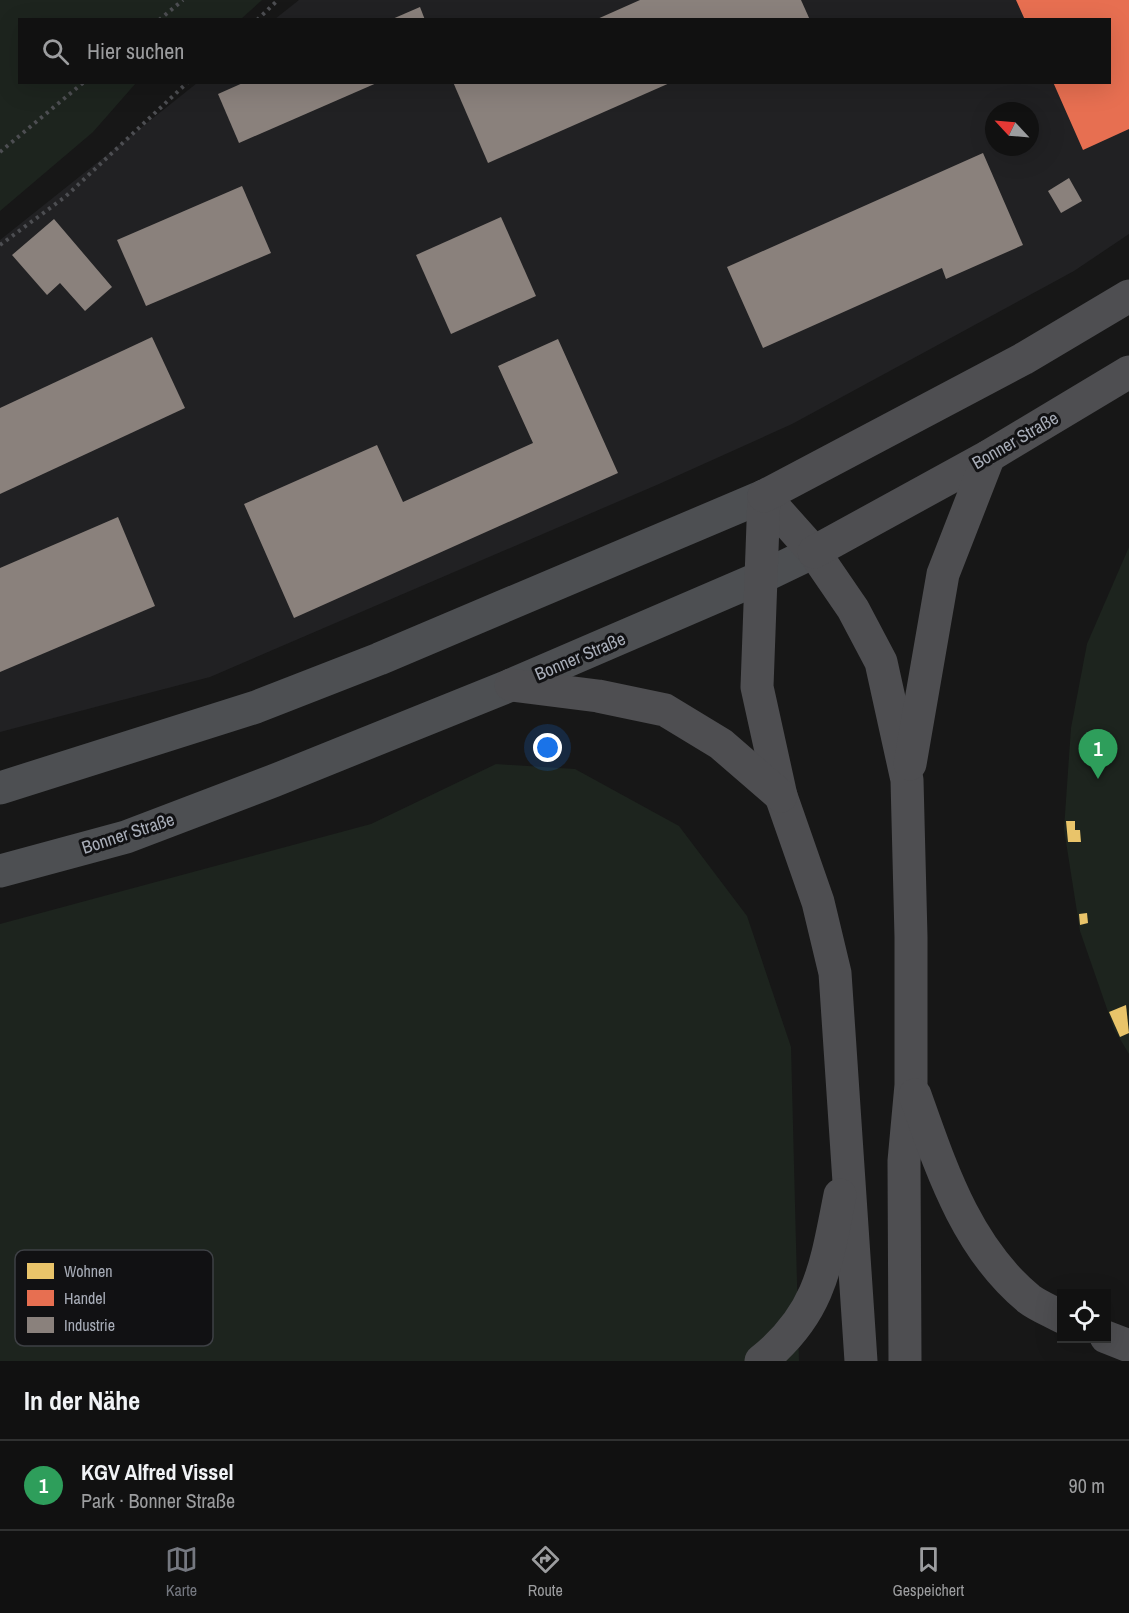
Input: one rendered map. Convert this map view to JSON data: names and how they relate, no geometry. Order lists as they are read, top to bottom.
{
  "streets": {
    "highway": ["Bonner Straße"]
  },
  "legend": ["Wohnen", "Handel", "Industrie"],
  "north": "top left",
  "page": {
    "search": "Hier suchen",
    "pins": "1",
    "heading": "In der Nähe",
    "list": [
      {
        "mark": "1",
        "name": "KGV Alfred Vissel",
        "note": "Park · Bonner Straße",
        "value": "90 m"
      }
    ],
    "nav": ["Karte", "Route", "Gespeichert"]
  }
}
